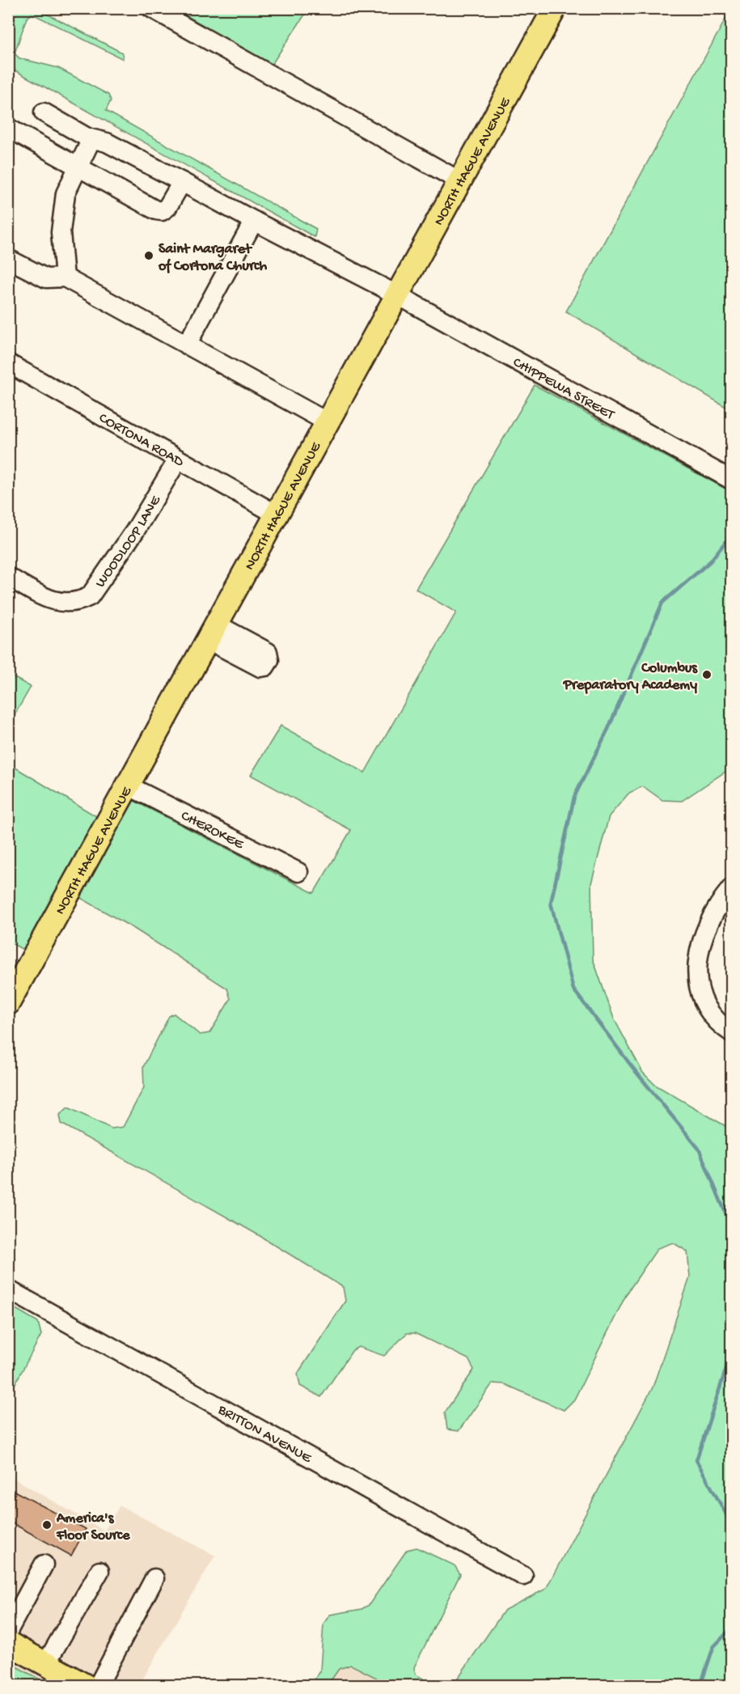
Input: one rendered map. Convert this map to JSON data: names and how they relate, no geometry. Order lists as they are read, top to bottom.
{
  "streets": {
    "main road": ["NORTH HAGUE AVENUE"],
    "street": [
      "CHIPPEWA STREET",
      "CORTONA ROAD",
      "WOODLOOP LANE",
      "CHEROKEE",
      "BRITTON AVENUE"
    ]
  },
  "crossings": [
    ["NORTH HAGUE AVENUE", "CHIPPEWA STREET"],
    ["NORTH HAGUE AVENUE", "CORTONA ROAD"],
    ["NORTH HAGUE AVENUE", "CHEROKEE"],
    ["CORTONA ROAD", "WOODLOOP LANE"]
  ],
  "places": ["Saint Margaret of Cortona Church", "Columbus Preparatory Academy", "America's Floor Source"]
}
